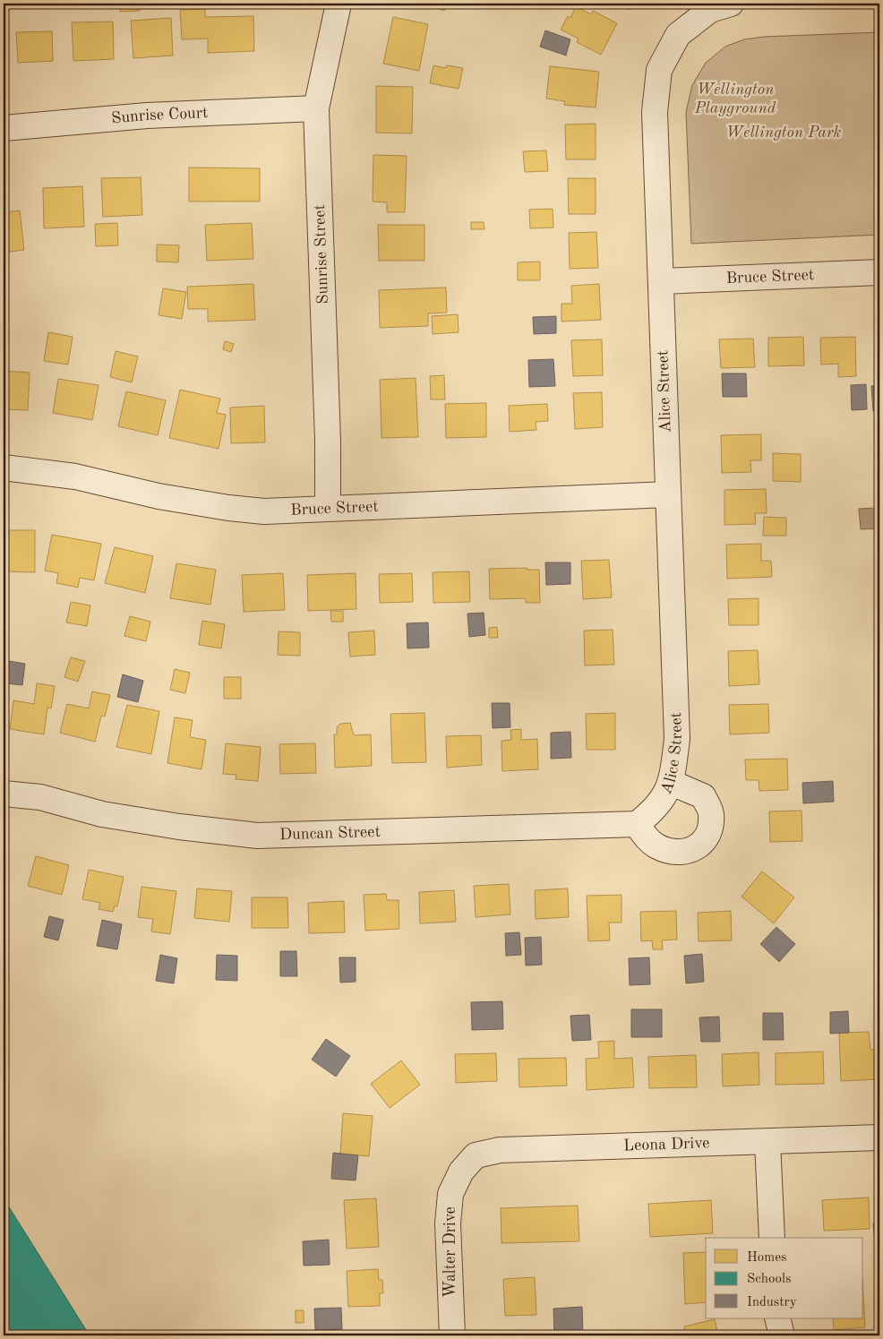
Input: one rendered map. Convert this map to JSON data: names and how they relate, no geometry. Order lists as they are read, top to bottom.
{
  "streets": {
    "street": [
      "Sunrise Court",
      "Sunrise Street",
      "Bruce Street",
      "Alice Street",
      "Duncan Street",
      "Leona Drive",
      "Walter Drive"
    ]
  },
  "crossings": [
    ["Sunrise Court", "Sunrise Street"],
    ["Sunrise Street", "Bruce Street"],
    ["Bruce Street", "Alice Street"],
    ["Alice Street", "Duncan Street"],
    ["Leona Drive", "Walter Drive"]
  ],
  "parks": ["Wellington Playground", "Wellington Park"],
  "legend": ["Homes", "Schools", "Industry"]
}
